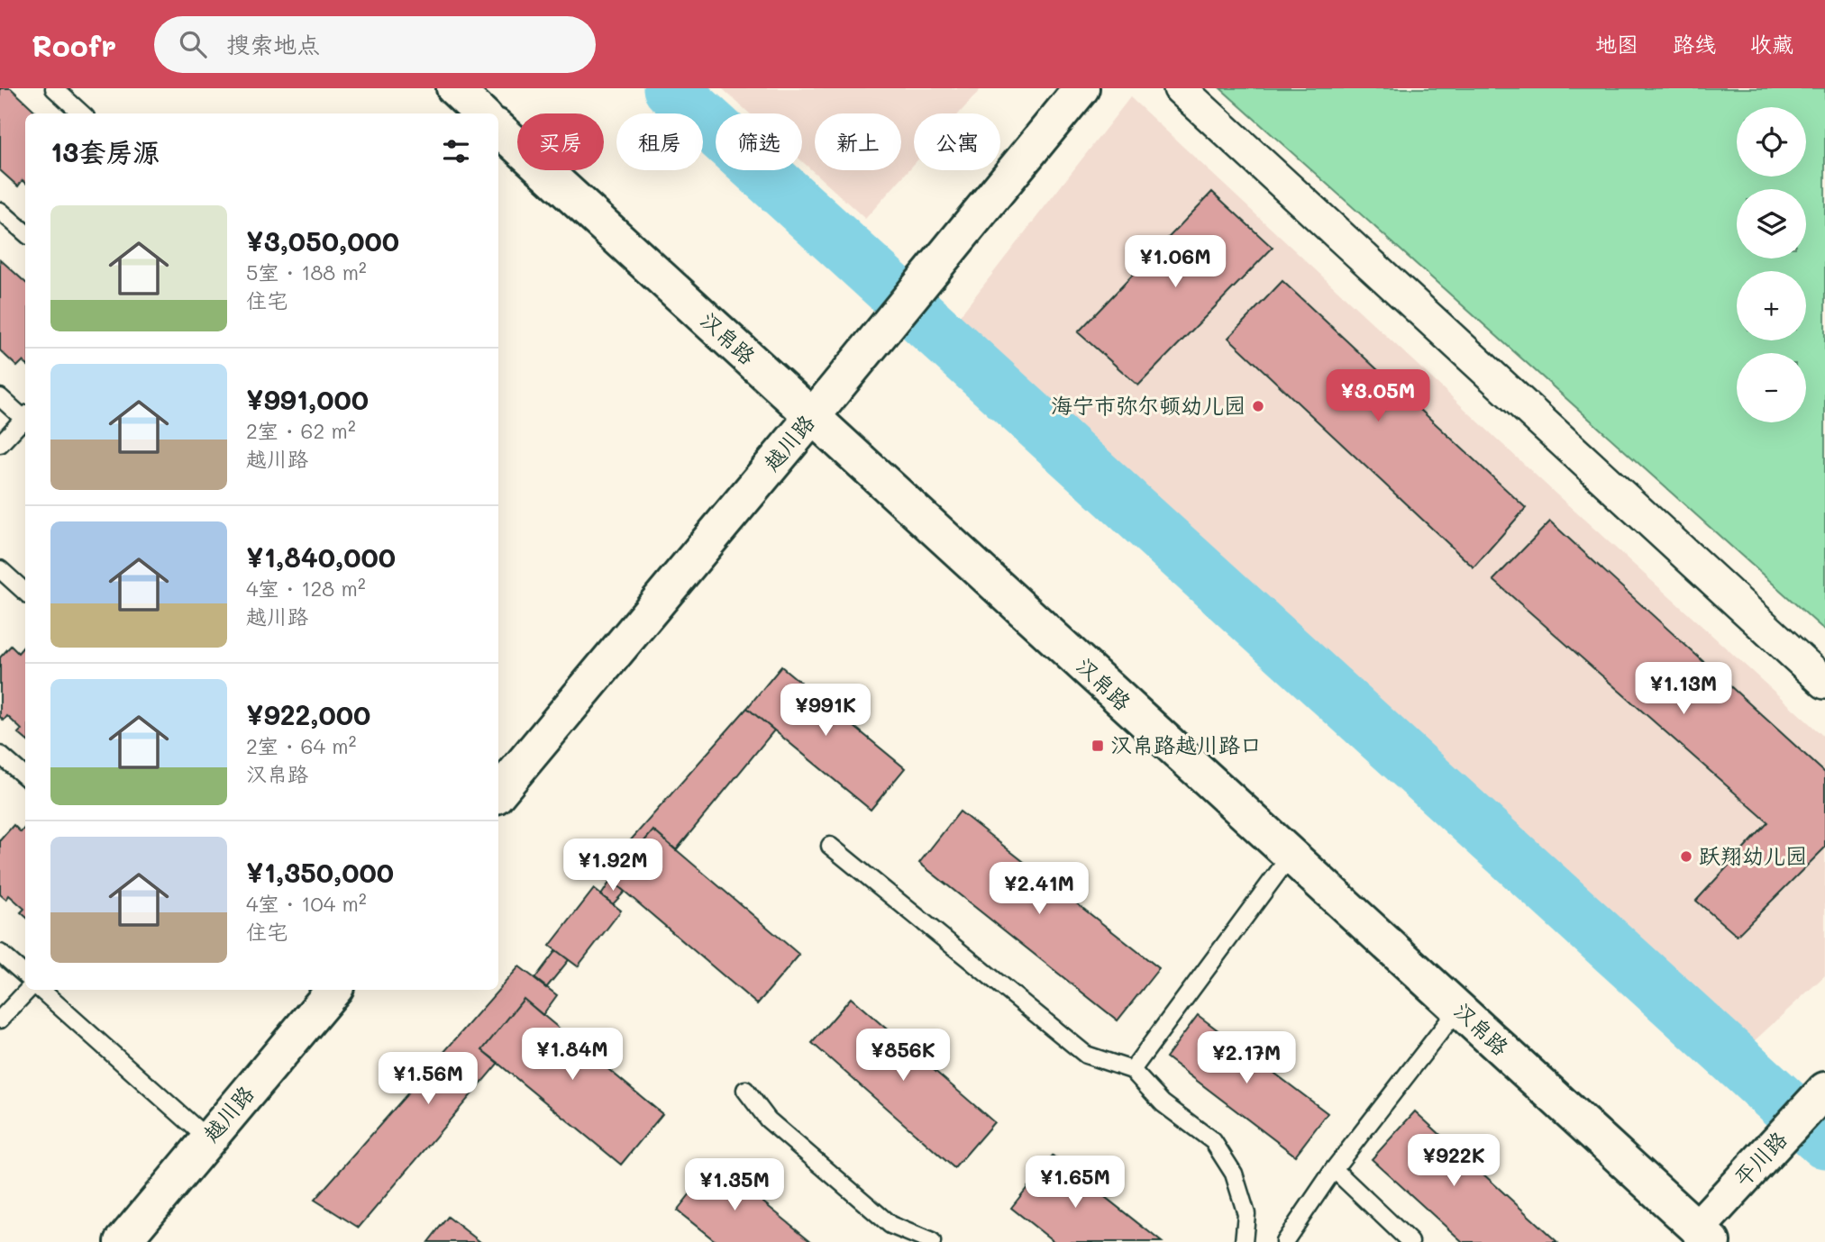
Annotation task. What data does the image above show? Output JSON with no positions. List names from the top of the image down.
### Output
{
  "streets": {
    "street": ["汉帛路", "越川路", "平川路"]
  },
  "crossings": [
    ["汉帛路", "越川路"],
    ["汉帛路", "平川路"]
  ],
  "places": {
    "other": ["海宁市弥尔顿幼儿园", "跃翔幼儿园"],
    "transit": ["汉帛路越川路口"]
  },
  "page": {
    "header": "Roofr",
    "search": "搜索地点",
    "nav": ["地图", "路线", "收藏"],
    "map_buttons": ["+", "−"],
    "chip": [
      "买房",
      "租房",
      "筛选",
      "新上",
      "公寓"
    ],
    "heading": "13套房源",
    "list": [
      {
        "name": "¥3,050,000",
        "note": "5室 · 188 m² · 住宅"
      },
      {
        "name": "¥991,000",
        "note": "2室 · 62 m² · 越川路"
      },
      {
        "name": "¥1,840,000",
        "note": "4室 · 128 m² · 越川路"
      },
      {
        "name": "¥922,000",
        "note": "2室 · 64 m² · 汉帛路"
      },
      {
        "name": "¥1,350,000",
        "note": "4室 · 104 m² · 住宅"
      }
    ],
    "price": [
      "¥1.06M",
      "¥3.05M",
      "¥1.13M",
      "¥991K",
      "¥1.92M",
      "¥2.41M",
      "¥1.84M",
      "¥856K",
      "¥2.17M",
      "¥1.56M",
      "¥922K",
      "¥1.65M",
      "¥1.35M"
    ]
  }
}
